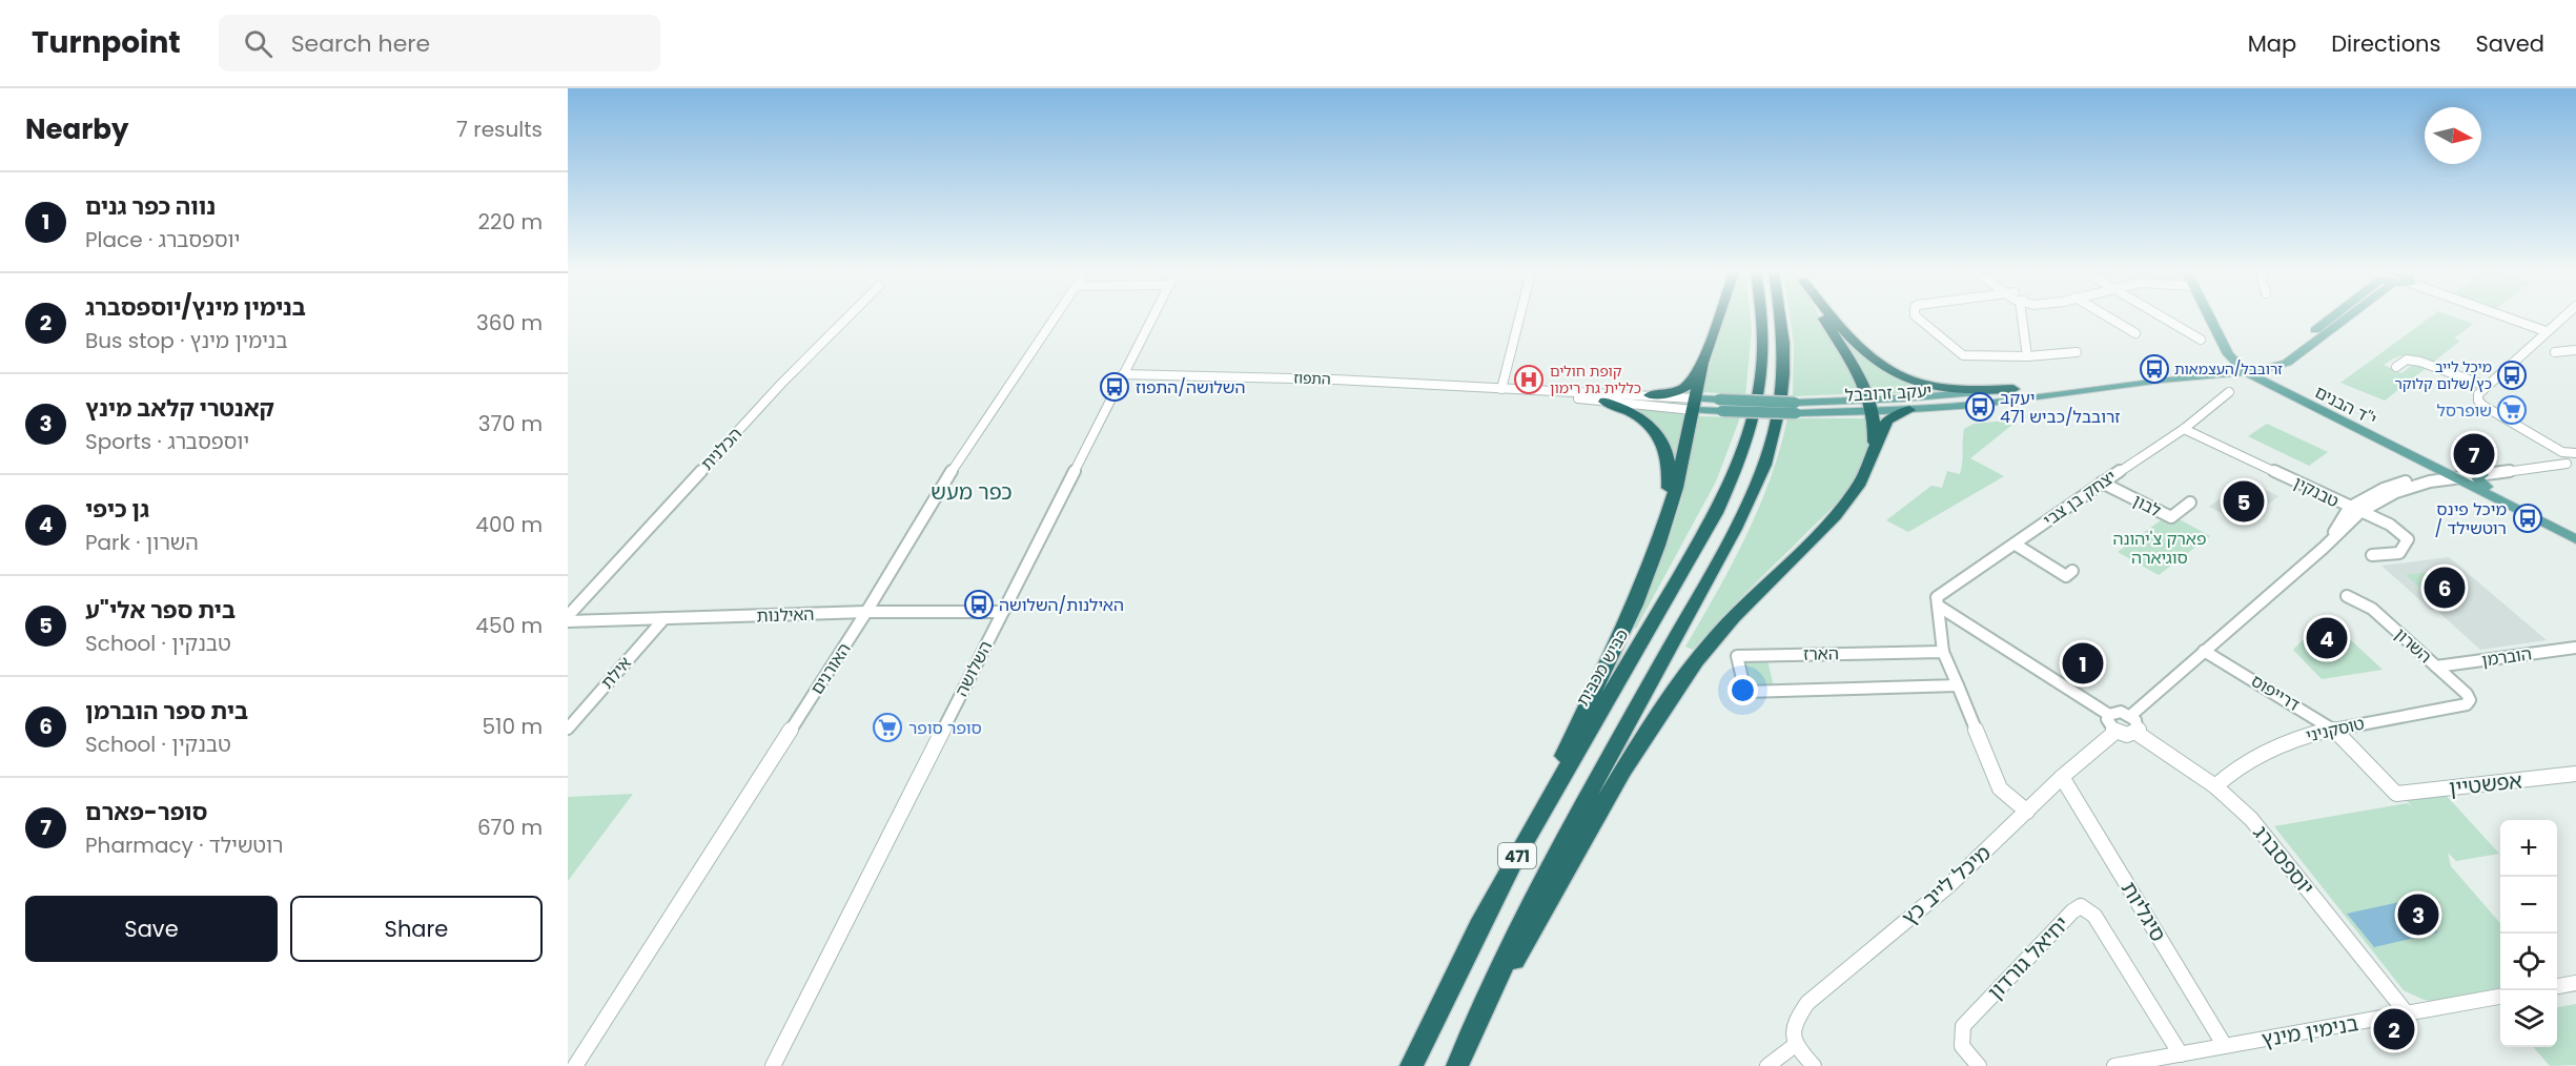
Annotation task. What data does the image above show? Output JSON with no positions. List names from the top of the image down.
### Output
{
  "streets": {
    "highway": ["כביש מכבית", "471"],
    "main road": ["יעקב זרובבל", "י''ד הבנים"],
    "street": [
      "התפוז",
      "הכלנית",
      "טבנקין",
      "יצחק בן צבי",
      "לבון",
      "האילנות",
      "השרון",
      "הארז",
      "הוברמן",
      "האורנים",
      "השלושה",
      "אילת",
      "דרייפוס",
      "טוסקניני",
      "אפשטיין",
      "יוספסברג",
      "מיכל לייב כץ",
      "סיגליות",
      "יחיאל גורדון",
      "בנימין מינץ"
    ]
  },
  "crossings": [
    ["התפוז", "יעקב זרובבל"],
    ["התפוז", "השלושה"],
    ["יעקב זרובבל", "י''ד הבנים"],
    ["טבנקין", "יצחק בן צבי"],
    ["יצחק בן צבי", "לבון"],
    ["האילנות", "האורנים"],
    ["האילנות", "השלושה"],
    ["האילנות", "אילת"],
    ["השרון", "הוברמן"],
    ["השרון", "טוסקניני"],
    ["דרייפוס", "טוסקניני"],
    ["דרייפוס", "אפשטיין"],
    ["טוסקניני", "יוספסברג"],
    ["יוספסברג", "מיכל לייב כץ"],
    ["יוספסברג", "בנימין מינץ"],
    ["מיכל לייב כץ", "סיגליות"],
    ["סיגליות", "בנימין מינץ"],
    ["יחיאל גורדון", "בנימין מינץ"]
  ],
  "districts": ["כפר מעש"],
  "parks": ["פארק צ'יהונה סוגיארה"],
  "places": {
    "bus stop": [
      "זרובבל/העצמאות",
      "מיכל לייב כץ/שלום קלוקר",
      "השלושה/התפוז",
      "יעקב זרובבל/כביש 471",
      "מיכל פינס / רוטשילד",
      "האילנות/השלושה"
    ],
    "hospital": ["קופת חולים כללית גת רימון"],
    "supermarket": ["שופרסל", "סופר סופר"]
  },
  "north": "right",
  "page": {
    "header": "Turnpoint",
    "search": "Search here",
    "nav": ["Map", "Directions", "Saved"],
    "heading": ["Nearby", "7 results"],
    "list": [
      {
        "mark": "1",
        "name": "נווה כפר גנים",
        "note": "Place · יוספסברג",
        "value": "220 m"
      },
      {
        "mark": "2",
        "name": "בנימין מינץ/יוספסברג",
        "note": "Bus stop · בנימין מינץ",
        "value": "360 m"
      },
      {
        "mark": "3",
        "name": "קאנטרי קלאב מינץ",
        "note": "Sports · יוספסברג",
        "value": "370 m"
      },
      {
        "mark": "4",
        "name": "גן כיפי",
        "note": "Park · השרון",
        "value": "400 m"
      },
      {
        "mark": "5",
        "name": "בית ספר אלי\"ע",
        "note": "School · טבנקין",
        "value": "450 m"
      },
      {
        "mark": "6",
        "name": "בית ספר הוברמן",
        "note": "School · טבנקין",
        "value": "510 m"
      },
      {
        "mark": "7",
        "name": "סופר-פארם",
        "note": "Pharmacy · רוטשילד",
        "value": "670 m"
      }
    ],
    "pins": [
      "7",
      "5",
      "6",
      "4",
      "1",
      "3",
      "2"
    ],
    "map_buttons": ["+", "−"],
    "buttons": ["Save", "Share"]
  }
}
